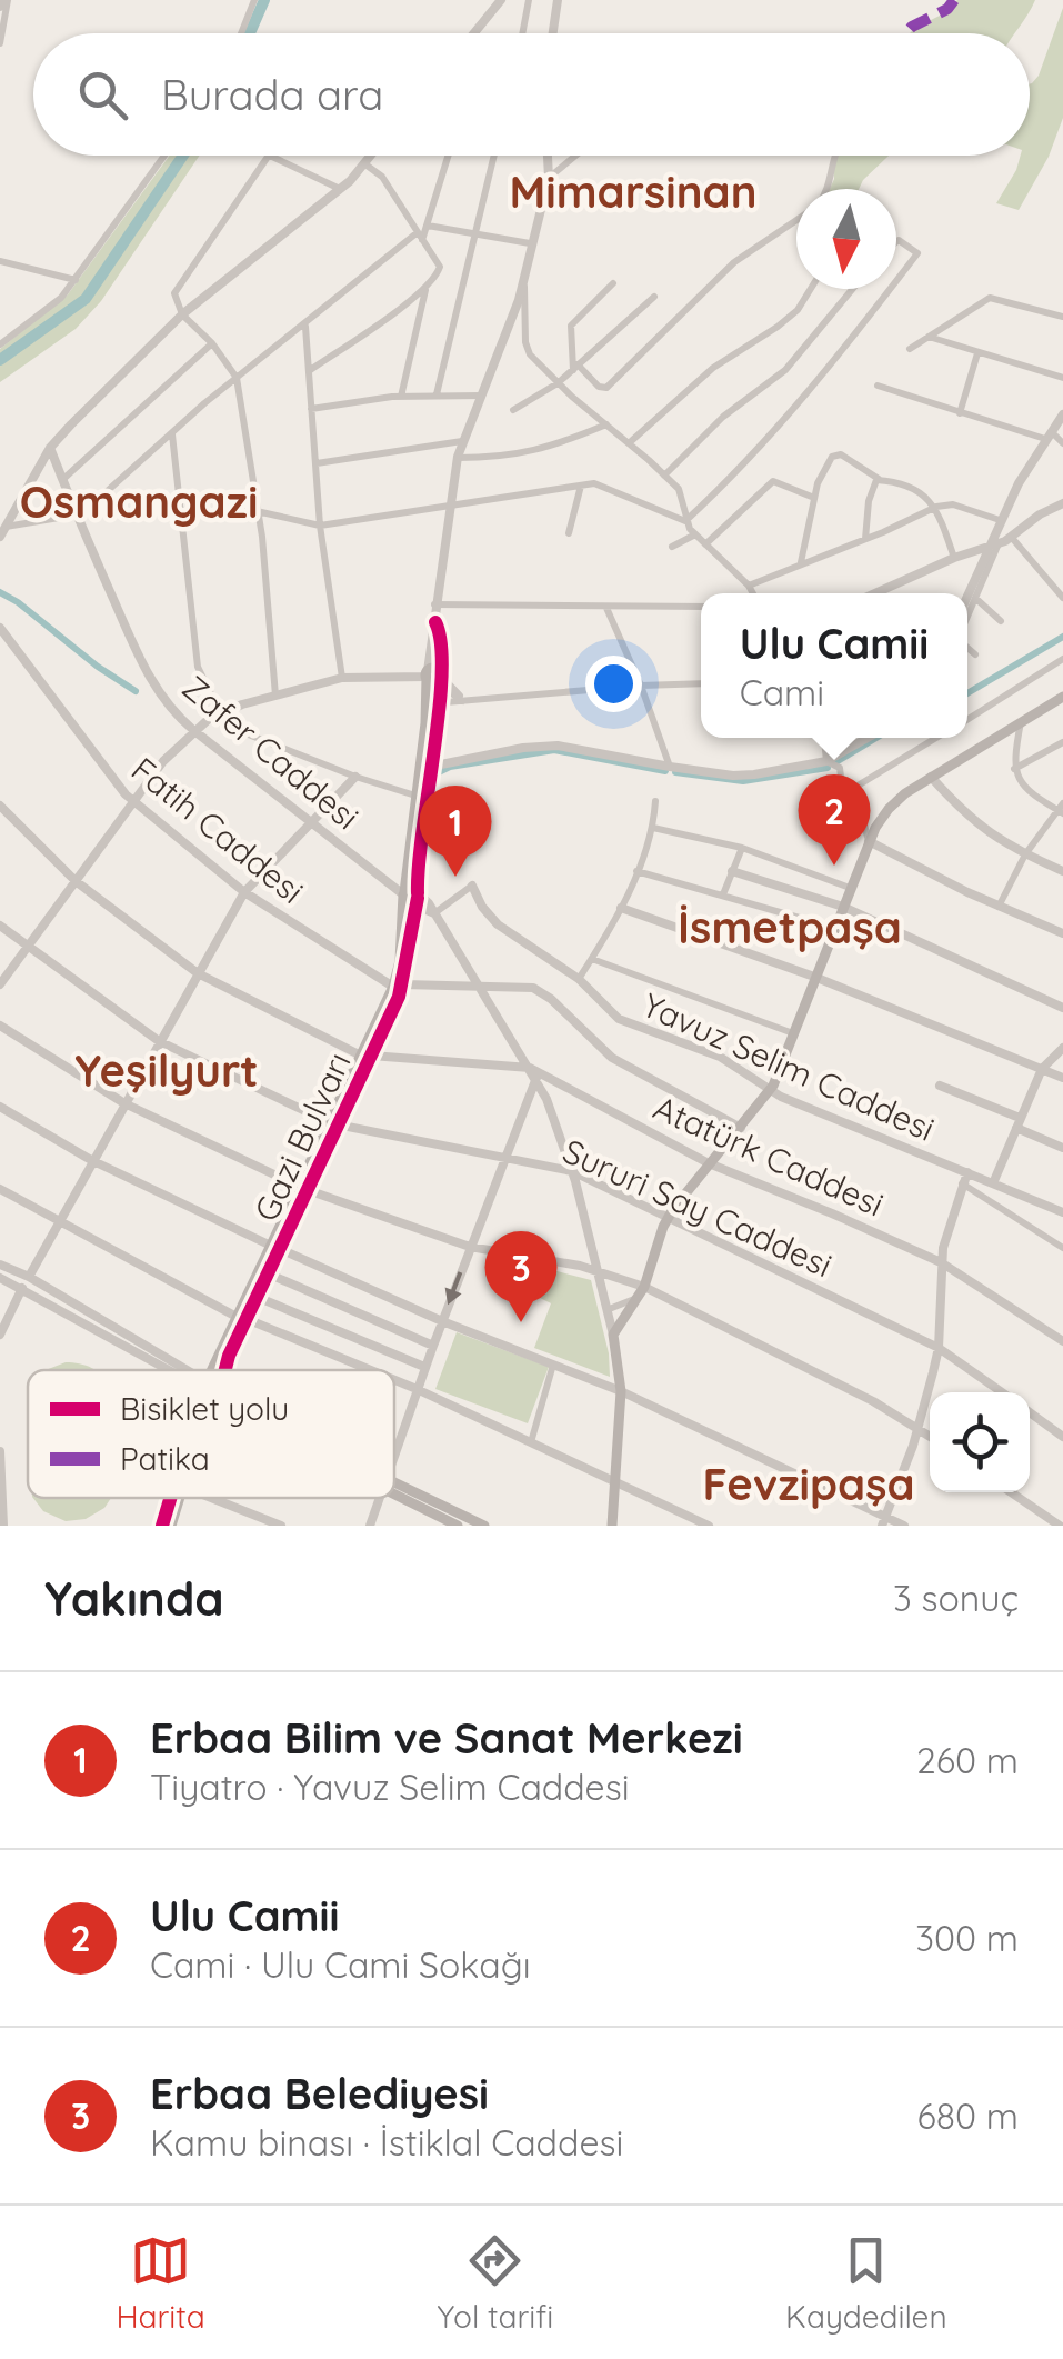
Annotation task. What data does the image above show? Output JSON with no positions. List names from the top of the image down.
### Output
{
  "streets": {
    "main road": ["Gazi Bulvarı"],
    "street": [
      "Zafer Caddesi",
      "Fatih Caddesi",
      "Yavuz Selim Caddesi",
      "Atatürk Caddesi",
      "Sururi Say Caddesi"
    ]
  },
  "crossings": [
    ["Zafer Caddesi", "Fatih Caddesi"],
    ["Zafer Caddesi", "Gazi Bulvarı"],
    ["Zafer Caddesi", "Atatürk Caddesi"],
    ["Zafer Caddesi", "Sururi Say Caddesi"],
    ["Fatih Caddesi", "Gazi Bulvarı"],
    ["Gazi Bulvarı", "Atatürk Caddesi"],
    ["Gazi Bulvarı", "Sururi Say Caddesi"]
  ],
  "districts": [
    "Mimarsinan",
    "Osmangazi",
    "İsmetpaşa",
    "Yeşilyurt",
    "Fevzipaşa"
  ],
  "legend": ["Bisiklet yolu", "Patika"],
  "north": "bottom",
  "page": {
    "search": "Burada ara",
    "popup": ["Ulu Camii", "Cami"],
    "pins": ["2", "1", "3"],
    "heading": ["Yakında", "3 sonuç"],
    "list": [
      {
        "mark": "1",
        "name": "Erbaa Bilim ve Sanat Merkezi",
        "note": "Tiyatro · Yavuz Selim Caddesi",
        "value": "260 m"
      },
      {
        "mark": "2",
        "name": "Ulu Camii",
        "note": "Cami · Ulu Cami Sokağı",
        "value": "300 m"
      },
      {
        "mark": "3",
        "name": "Erbaa Belediyesi",
        "note": "Kamu binası · İstiklal Caddesi",
        "value": "680 m"
      }
    ],
    "nav": ["Harita", "Yol tarifi", "Kaydedilen"]
  }
}
